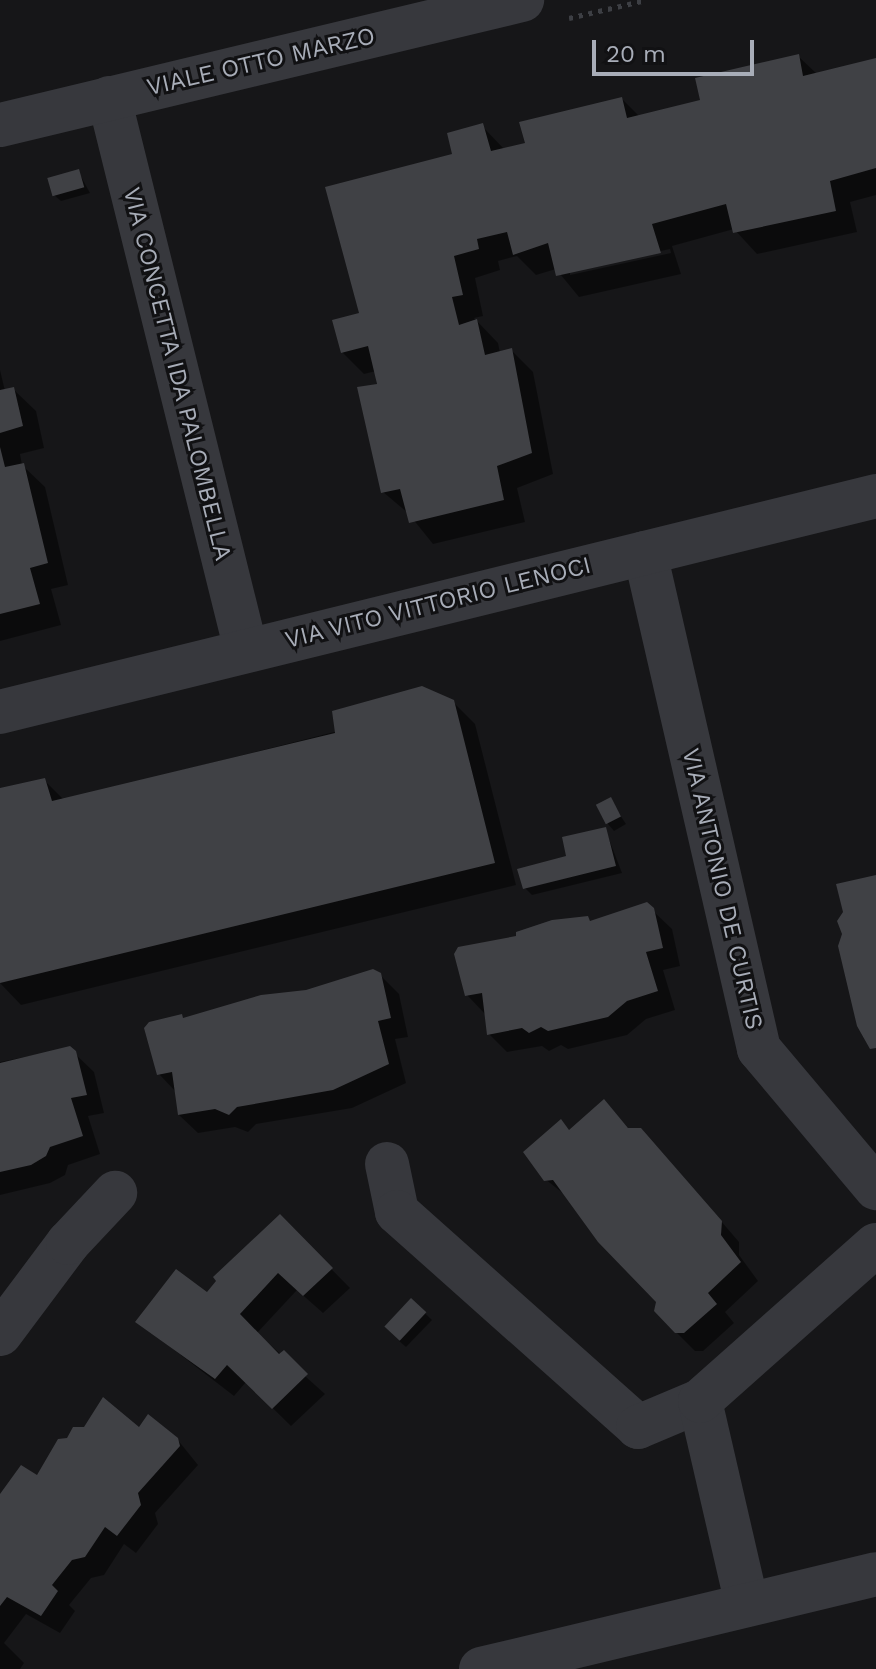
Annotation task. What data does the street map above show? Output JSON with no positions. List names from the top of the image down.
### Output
{
  "streets": {
    "street": [
      "VIALE OTTO MARZO",
      "VIA CONCETTA IDA PALOMBELLA",
      "VIA VITO VITTORIO LENOCI",
      "VIA ANTONIO DE CURTIS"
    ]
  },
  "crossings": [
    ["VIALE OTTO MARZO", "VIA CONCETTA IDA PALOMBELLA"],
    ["VIA CONCETTA IDA PALOMBELLA", "VIA VITO VITTORIO LENOCI"],
    ["VIA VITO VITTORIO LENOCI", "VIA ANTONIO DE CURTIS"]
  ],
  "scale_bar": "20 m"
}
